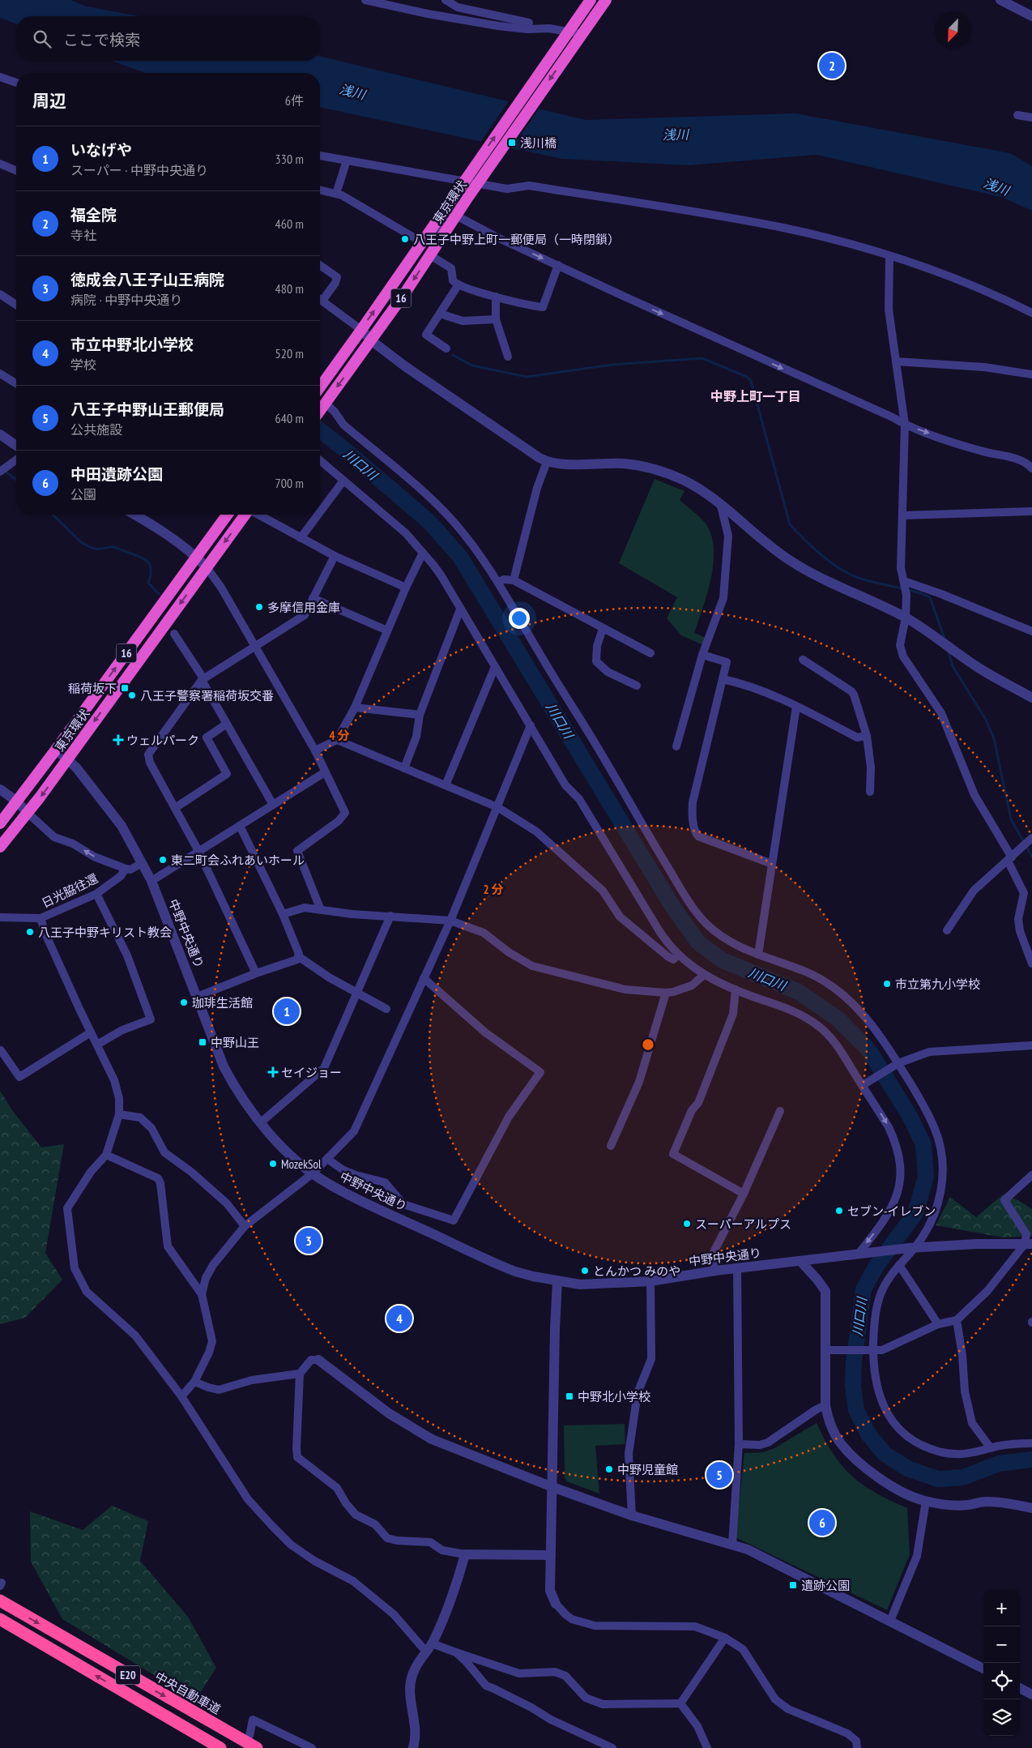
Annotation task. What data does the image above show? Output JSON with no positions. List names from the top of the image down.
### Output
{
  "streets": {
    "highway": [
      "東京環状",
      "16",
      "E20",
      "中央自動車道"
    ],
    "street": ["日光脇往還", "中野中央通り"]
  },
  "crossings": [
    ["東京環状", "中野中央通り"],
    ["日光脇往還", "中野中央通り"]
  ],
  "districts": ["中野上町一丁目"],
  "water": ["浅川", "川口川"],
  "places": {
    "transit": [
      "浅川橋",
      "稲荷坂下",
      "中野山王",
      "中野北小学校",
      "遺跡公園"
    ],
    "other": [
      "八王子中野上町一郵便局（一時閉鎖）",
      "多摩信用金庫",
      "八王子警察署稲荷坂交番",
      "東二町会ふれあいホール",
      "八王子中野キリスト教会",
      "市立第九小学校",
      "珈琲生活館",
      "MozekSol",
      "セブン-イレブン",
      "スーパーアルプス",
      "とんかつ みのや",
      "中野児童館"
    ],
    "health": ["ウェルパーク", "セイジョー"]
  },
  "north": "bottom left",
  "page": {
    "search": "ここで検索",
    "pins": [
      "2",
      "1",
      "3",
      "4",
      "5",
      "6"
    ],
    "heading": ["周辺", "6件"],
    "list": [
      {
        "mark": "1",
        "name": "いなげや",
        "note": "スーパー · 中野中央通り",
        "value": "330 m"
      },
      {
        "mark": "2",
        "name": "福全院",
        "note": "寺社",
        "value": "460 m"
      },
      {
        "mark": "3",
        "name": "徳成会八王子山王病院",
        "note": "病院 · 中野中央通り",
        "value": "480 m"
      },
      {
        "mark": "4",
        "name": "市立中野北小学校",
        "note": "学校",
        "value": "520 m"
      },
      {
        "mark": "5",
        "name": "八王子中野山王郵便局",
        "note": "公共施設",
        "value": "640 m"
      },
      {
        "mark": "6",
        "name": "中田遺跡公園",
        "note": "公園",
        "value": "700 m"
      }
    ],
    "map_buttons": ["+", "−"]
  },
  "rings": ["4 分", "2 分"]
}
